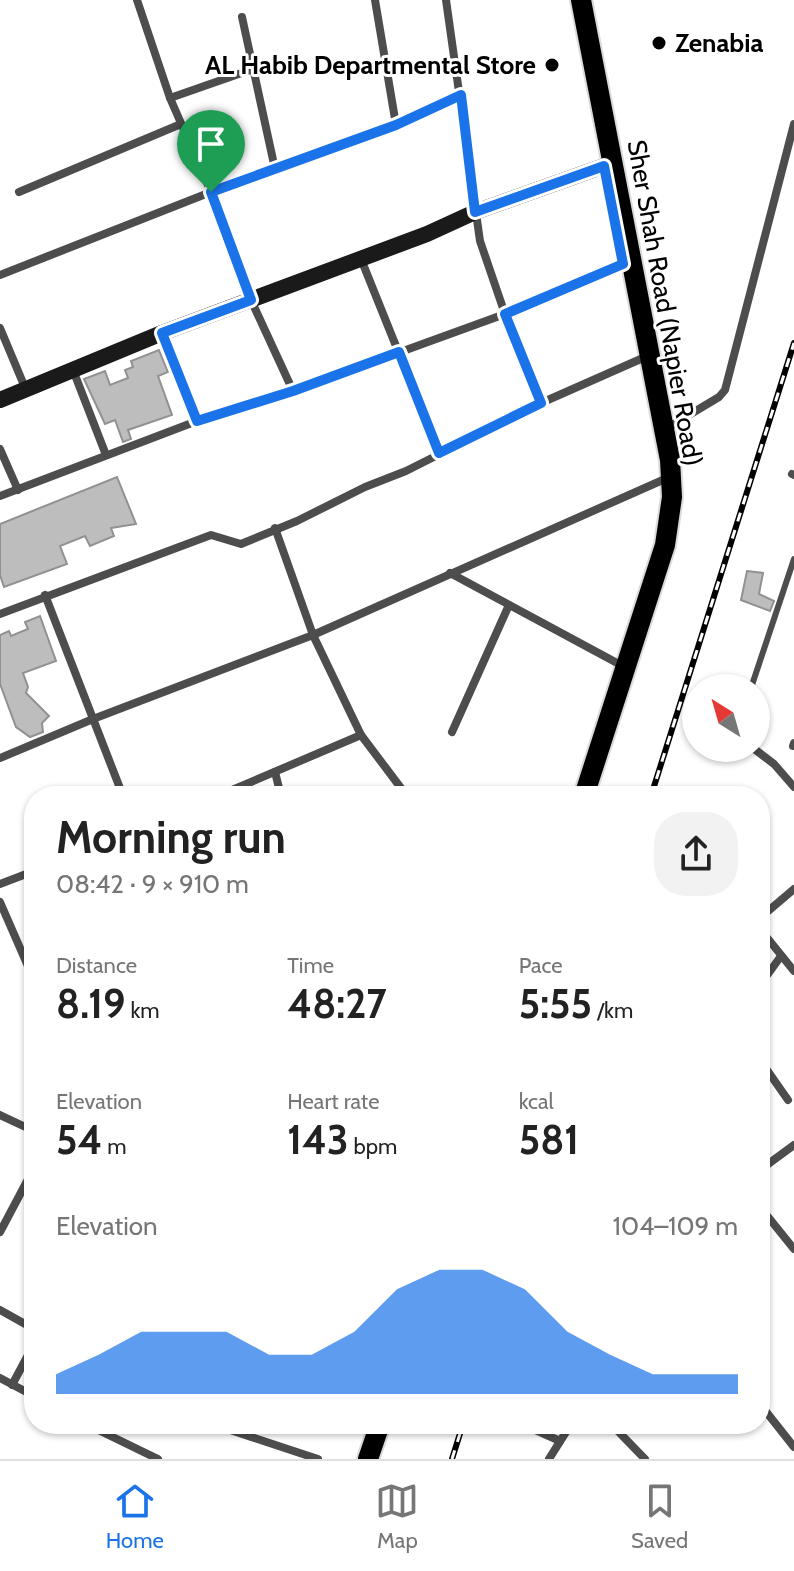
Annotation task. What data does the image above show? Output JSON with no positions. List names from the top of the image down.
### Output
{
  "streets": {
    "main road": ["Sher Shah Road (Napier Road)"]
  },
  "places": ["Zenabia", "AL Habib Departmental Store"],
  "north": "top left",
  "page": {
    "heading": ["Morning run", "08:42 · 9 × 910 m"],
    "stats": [
      ["Distance", "8.19 km"],
      ["Time", "48:27"],
      ["Pace", "5:55 /km"],
      ["Elevation", "54 m"],
      ["Heart rate", "143 bpm"],
      ["kcal", "581"]
    ],
    "chart": ["Elevation", "104–109 m"],
    "tabs": ["Home", "Map", "Saved"]
  }
}
